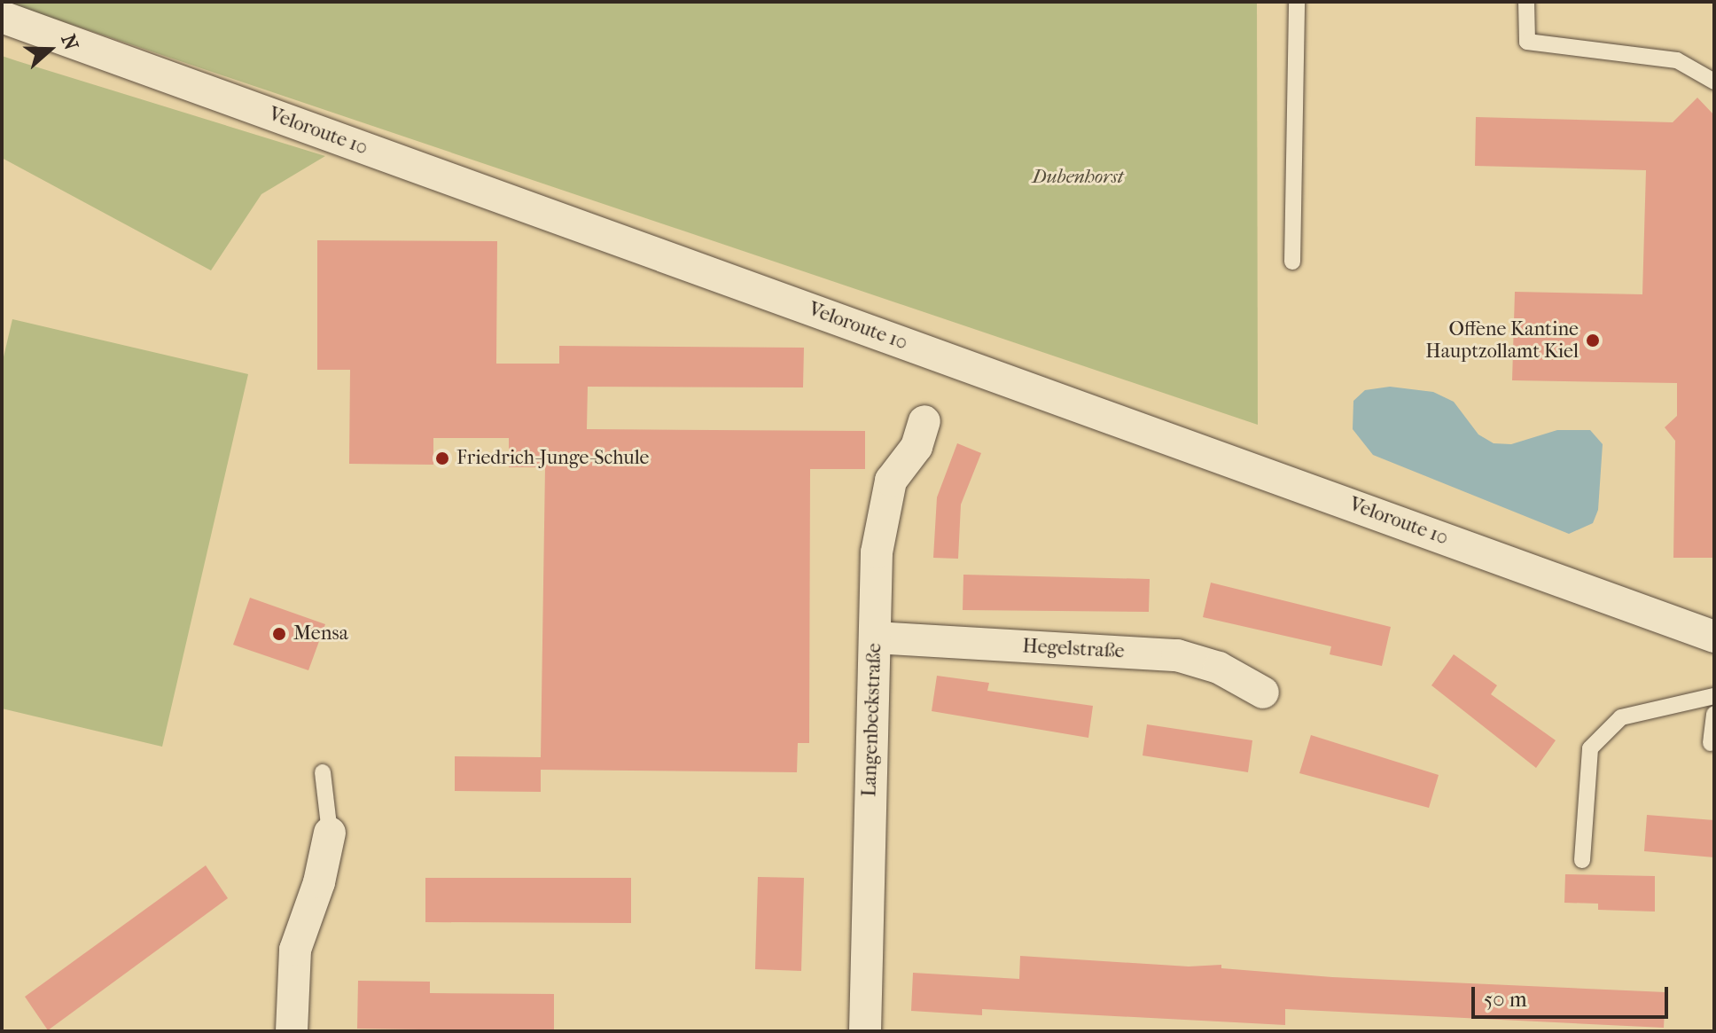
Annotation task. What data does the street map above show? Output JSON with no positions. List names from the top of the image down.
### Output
{
  "streets": {
    "street": ["Veloroute 10", "Hegelstraße", "Langenbeckstraße"]
  },
  "crossings": [
    ["Hegelstraße", "Langenbeckstraße"]
  ],
  "parks": ["Dubenhorst"],
  "places": ["Offene Kantine Hauptzollamt Kiel", "Friedrich-Junge-Schule", "Mensa"],
  "scale_bar": "50 m",
  "north": "right"
}
